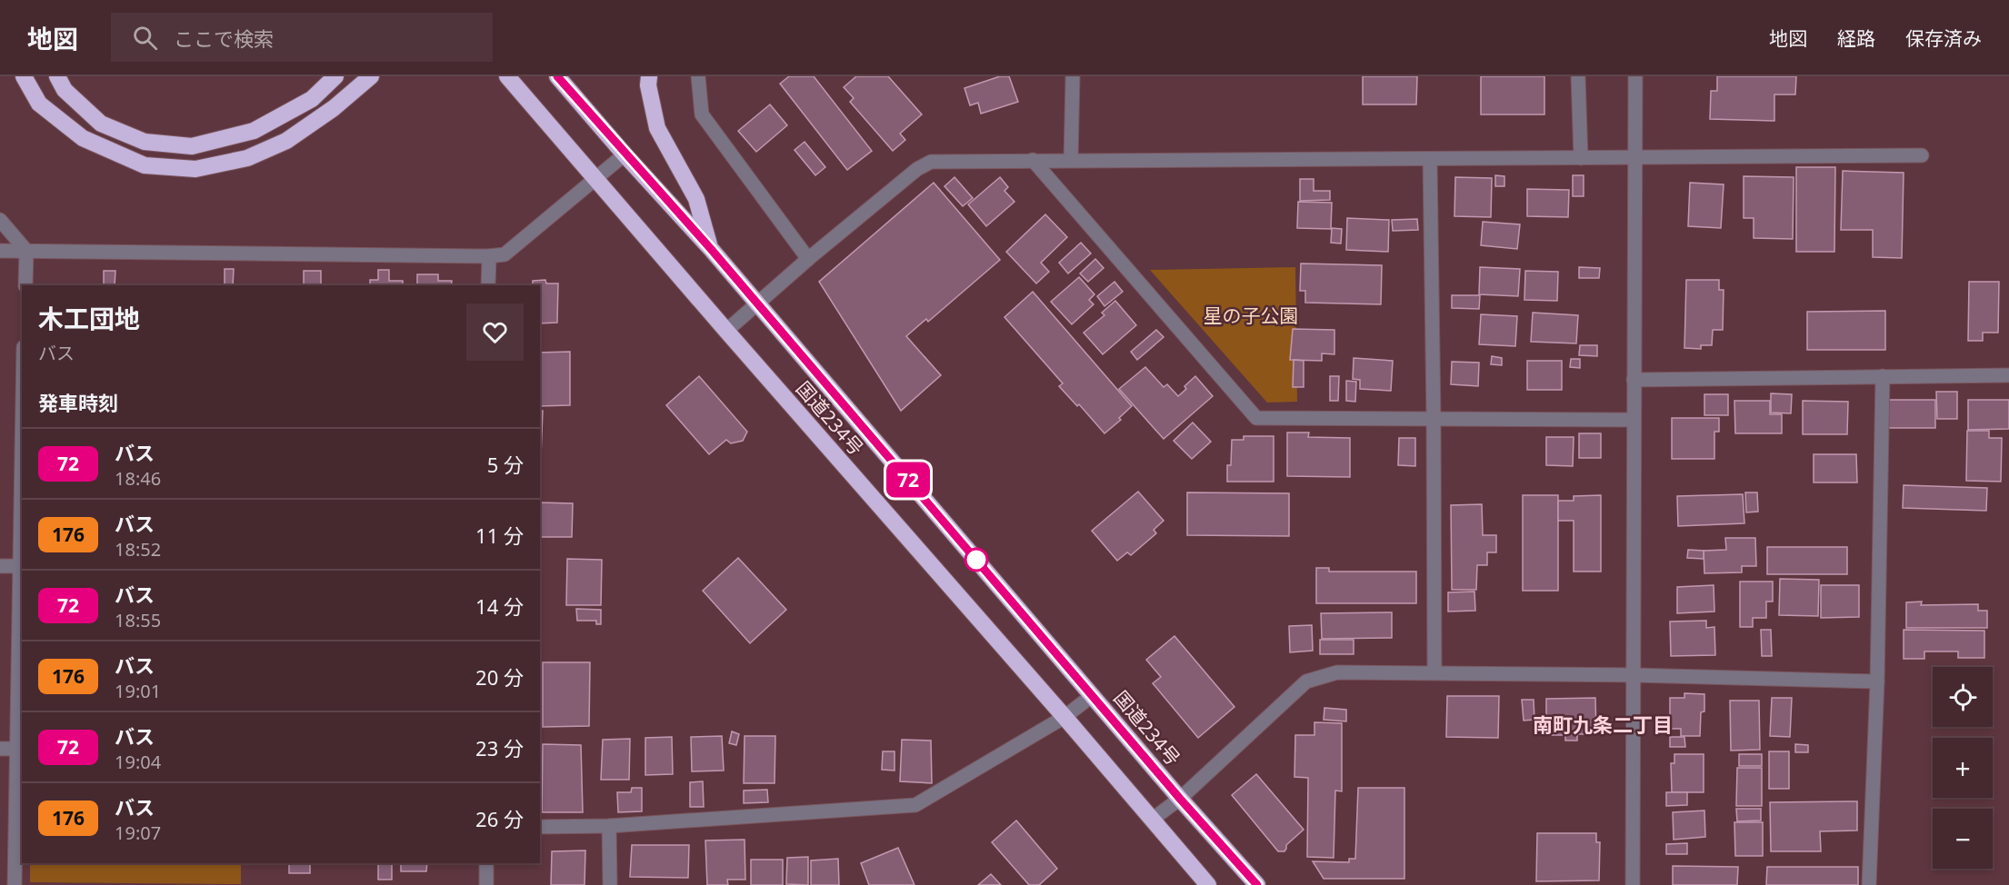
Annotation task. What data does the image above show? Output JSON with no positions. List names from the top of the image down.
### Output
{
  "streets": {
    "highway": ["国道234号"]
  },
  "districts": ["南町九条二丁目"],
  "parks": ["星の子公園"],
  "lines": ["bus line 72"],
  "page": {
    "header": "地図",
    "search": "ここで検索",
    "nav": ["地図", "経路", "保存済み"],
    "on_map": "72",
    "heading": [
      ["木工団地", "バス"],
      "発車時刻"
    ],
    "list": [
      {
        "mark": "72",
        "name": "バス",
        "note": "18:46",
        "value": "5 分"
      },
      {
        "mark": "176",
        "name": "バス",
        "note": "18:52",
        "value": "11 分"
      },
      {
        "mark": "72",
        "name": "バス",
        "note": "18:55",
        "value": "14 分"
      },
      {
        "mark": "176",
        "name": "バス",
        "note": "19:01",
        "value": "20 分"
      },
      {
        "mark": "72",
        "name": "バス",
        "note": "19:04",
        "value": "23 分"
      },
      {
        "mark": "176",
        "name": "バス",
        "note": "19:07",
        "value": "26 分"
      }
    ],
    "map_buttons": ["+", "−"]
  }
}
